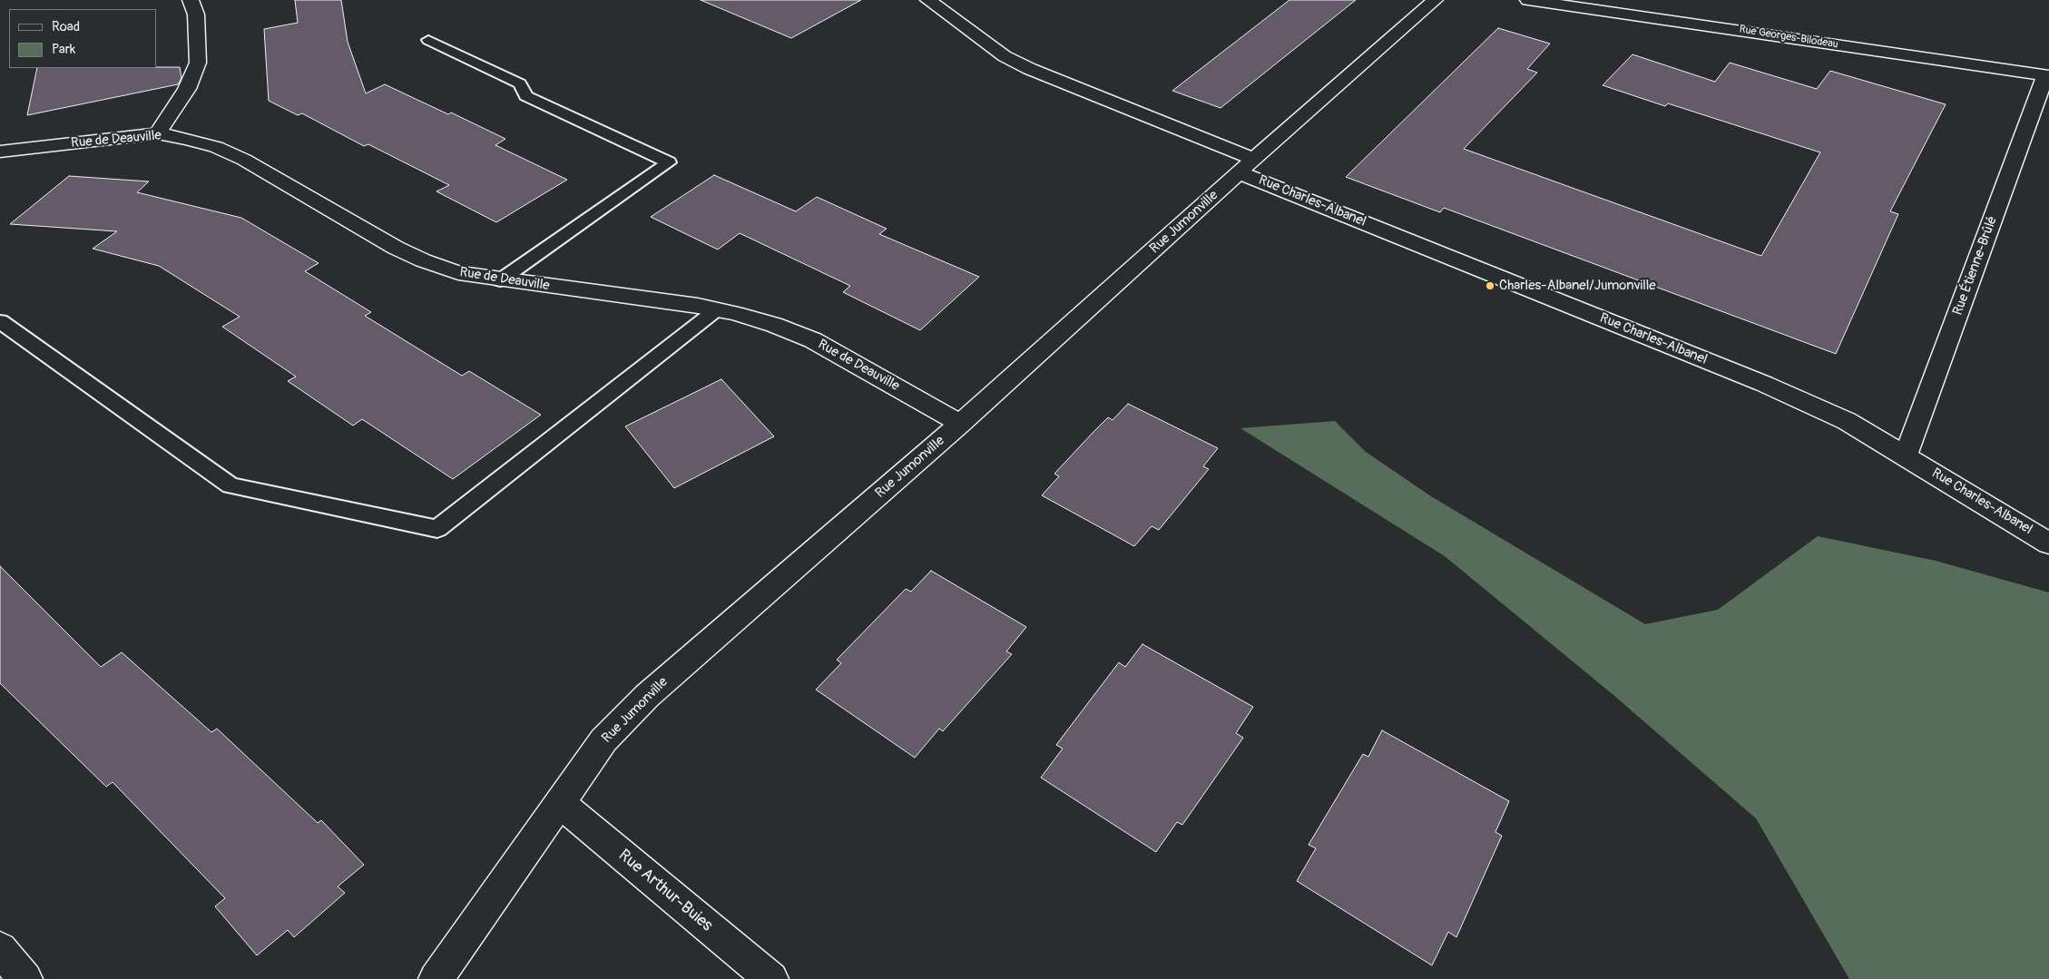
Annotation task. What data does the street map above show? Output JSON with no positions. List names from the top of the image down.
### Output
{
  "streets": {
    "street": [
      "Rue Georges-Bilodeau",
      "Rue de Deauville",
      "Rue Charles-Albanel",
      "Rue Jumonville",
      "Rue Étienne-Brûlé",
      "Rue Arthur-Buies"
    ]
  },
  "crossings": [
    ["Rue Georges-Bilodeau", "Rue Étienne-Brûlé"],
    ["Rue de Deauville", "Rue Jumonville"],
    ["Rue Charles-Albanel", "Rue Jumonville"],
    ["Rue Charles-Albanel", "Rue Étienne-Brûlé"],
    ["Rue Jumonville", "Rue Arthur-Buies"]
  ],
  "places": ["Charles-Albanel/Jumonville"],
  "legend": ["Road", "Park"]
}
